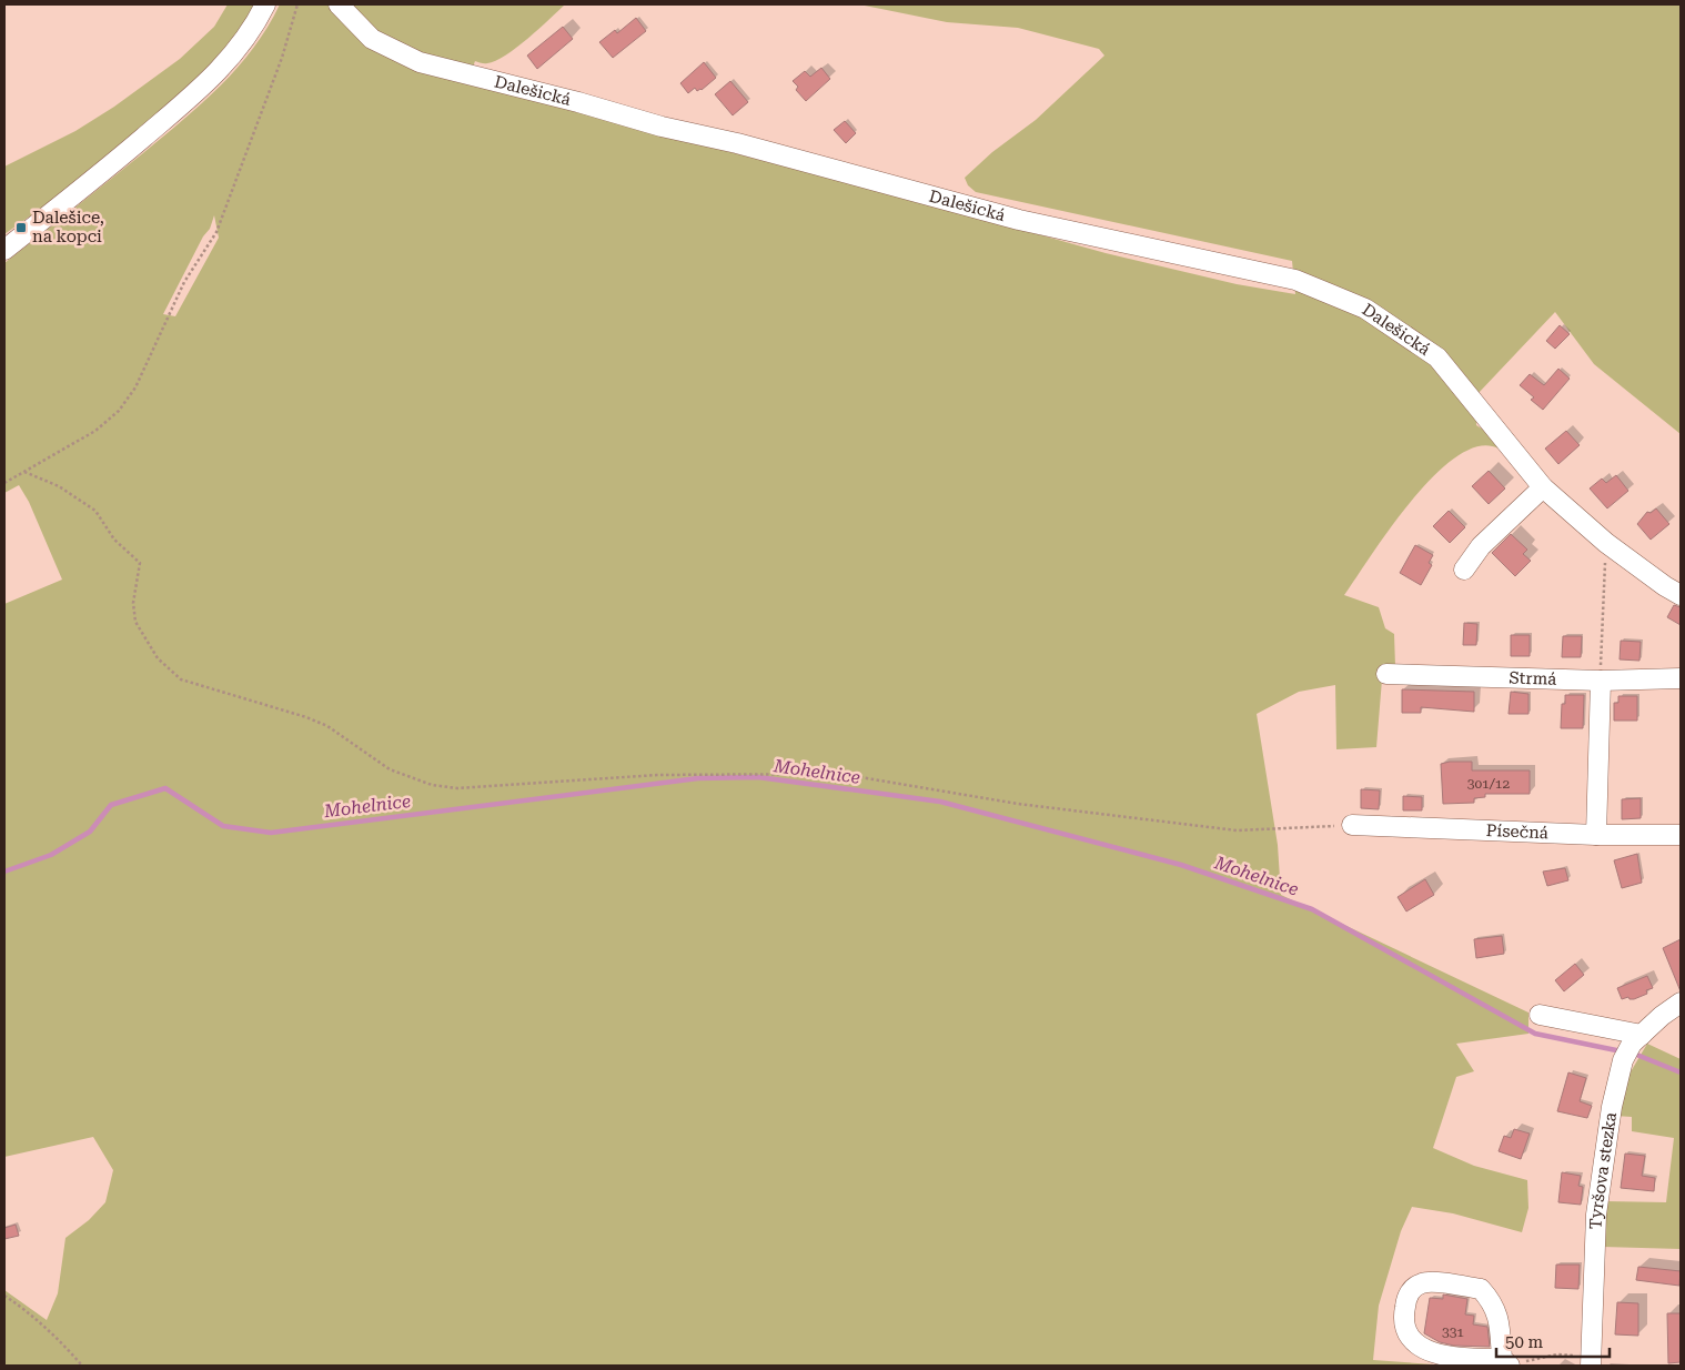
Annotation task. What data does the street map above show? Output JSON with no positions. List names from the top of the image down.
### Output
{
  "streets": {
    "street": [
      "Dalešická",
      "Strmá",
      "Písečná",
      "Tyršova stezka"
    ]
  },
  "water": ["Mohelnice"],
  "places": {
    "transit": ["Dalešice, na kopci"]
  },
  "house_numbers": ["301/12", "331"],
  "scale_bar": "50 m"
}
